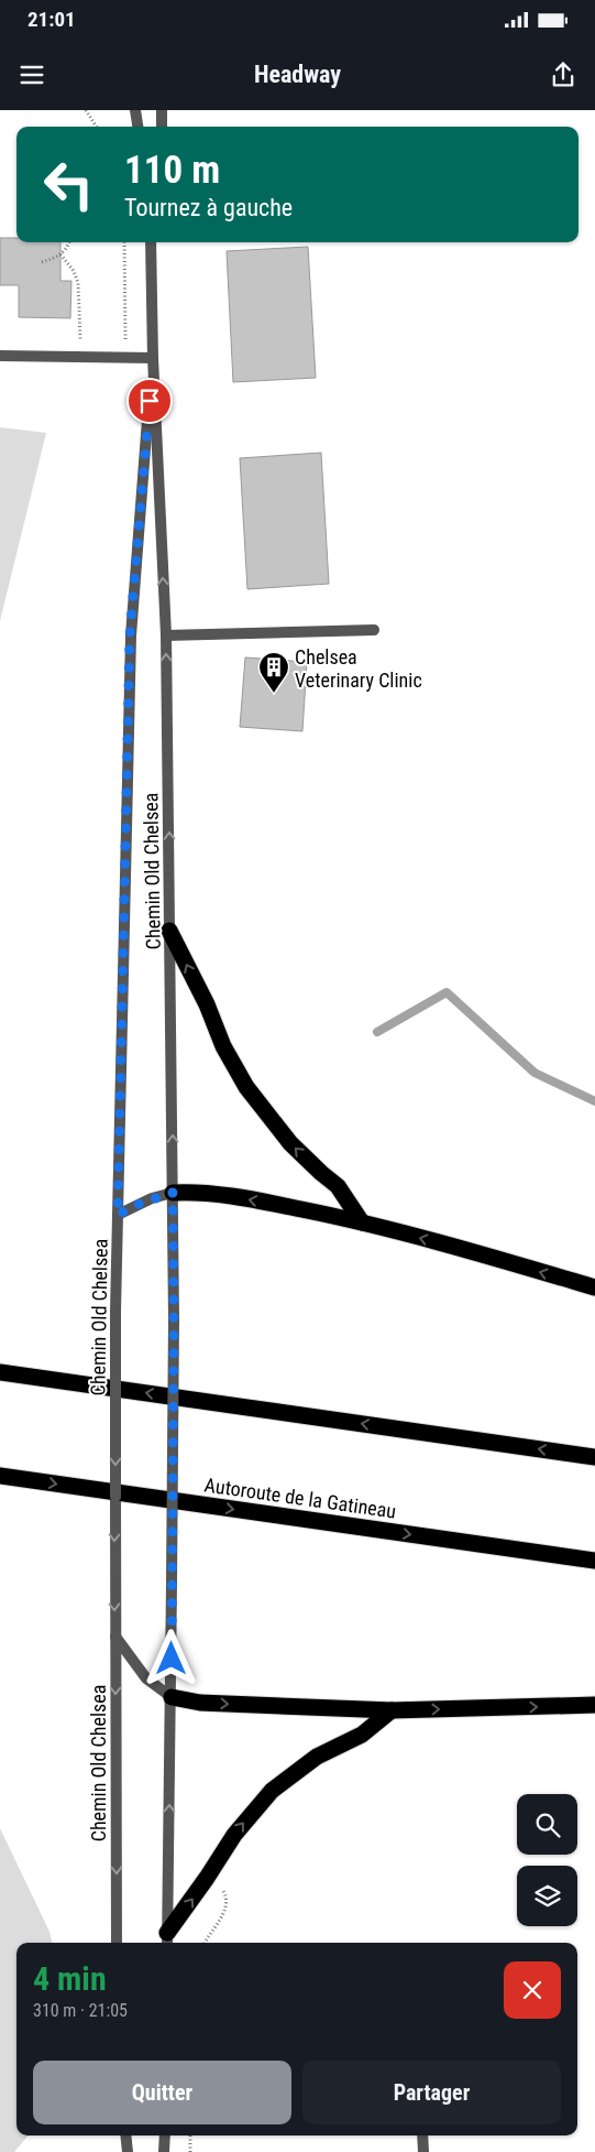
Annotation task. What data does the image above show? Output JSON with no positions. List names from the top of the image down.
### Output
{
  "streets": {
    "highway": ["Autoroute de la Gatineau"],
    "street": ["Chemin Old Chelsea"]
  },
  "places": {
    "building": ["Chelsea Veterinary Clinic"]
  },
  "page": {
    "status": "21:01",
    "header": "Headway",
    "turn": ["110 m", "Tournez à gauche"],
    "heading": ["4 min", "310 m · 21:05"],
    "buttons": ["Quitter", "Partager"]
  }
}
